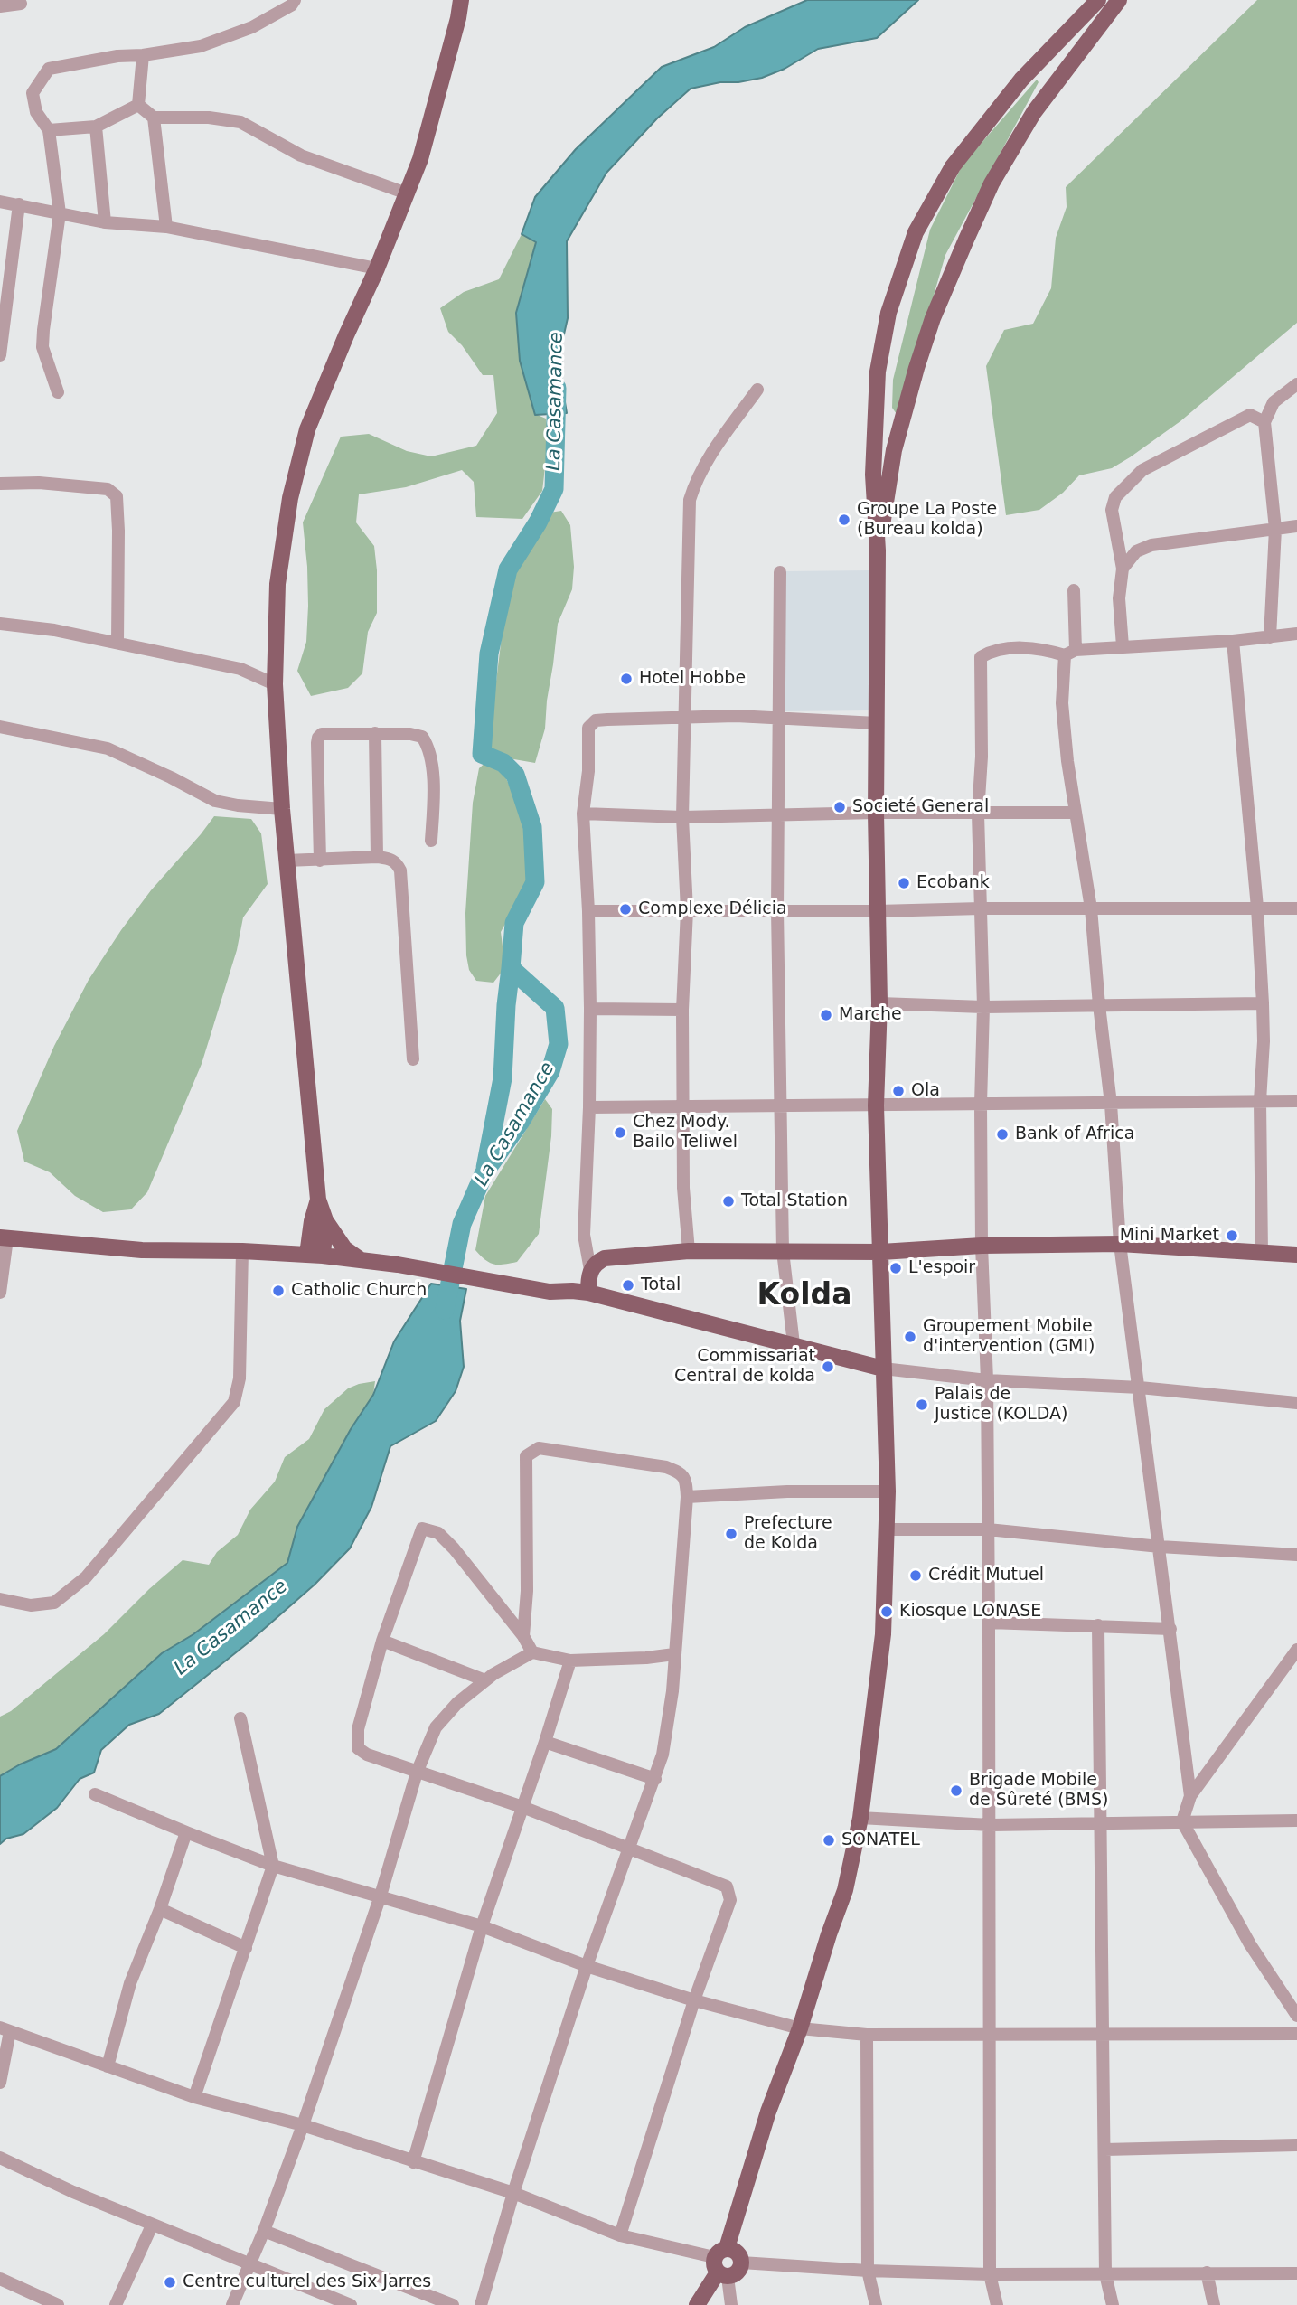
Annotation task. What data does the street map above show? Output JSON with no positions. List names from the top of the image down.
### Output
{
  "districts": ["Kolda"],
  "water": ["La Casamance"],
  "places": [
    "Groupe La Poste (Bureau kolda)",
    "Hotel Hobbe",
    "Societé General",
    "Ecobank",
    "Complexe Délicia",
    "Marche",
    "Ola",
    "Chez Mody. Bailo Teliwel",
    "Bank of Africa",
    "Total Station",
    "Mini Market",
    "L'espoir",
    "Total",
    "Catholic Church",
    "Groupement Mobile d'intervention (GMI)",
    "Commissariat Central de kolda",
    "Palais de Justice (KOLDA)",
    "Prefecture de Kolda",
    "Crédit Mutuel",
    "Kiosque LONASE",
    "Brigade Mobile de Sûreté (BMS)",
    "SONATEL",
    "Centre culturel des Six Jarres"
  ]
}
